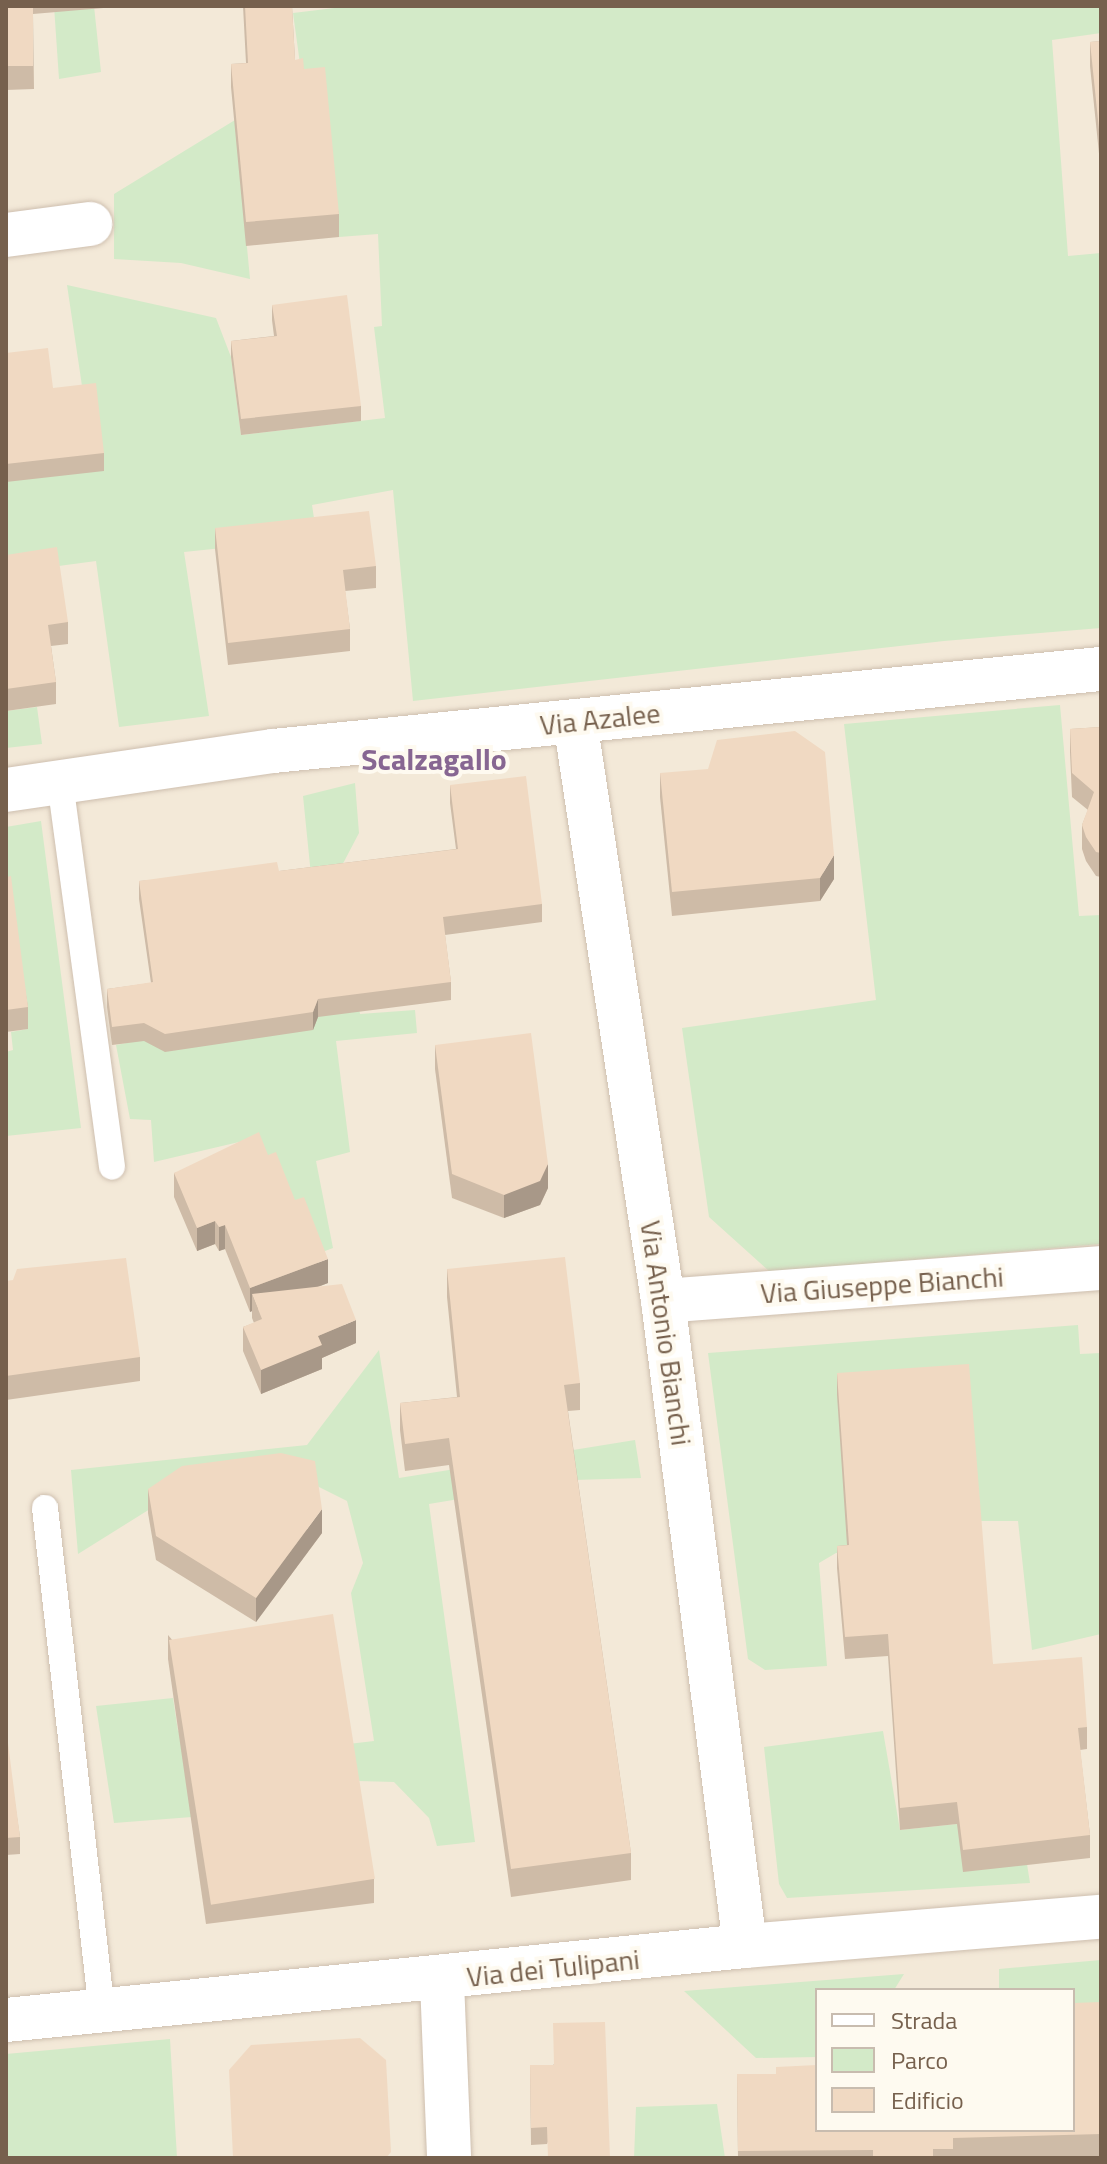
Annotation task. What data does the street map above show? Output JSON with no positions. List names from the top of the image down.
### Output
{
  "streets": {
    "street": [
      "Via Azalee",
      "Via Giuseppe Bianchi",
      "Via Antonio Bianchi",
      "Via dei Tulipani"
    ]
  },
  "crossings": [
    ["Via Azalee", "Via Antonio Bianchi"],
    ["Via Giuseppe Bianchi", "Via Antonio Bianchi"],
    ["Via Antonio Bianchi", "Via dei Tulipani"]
  ],
  "districts": ["Scalzagallo"],
  "legend": ["Strada", "Parco", "Edificio"]
}
